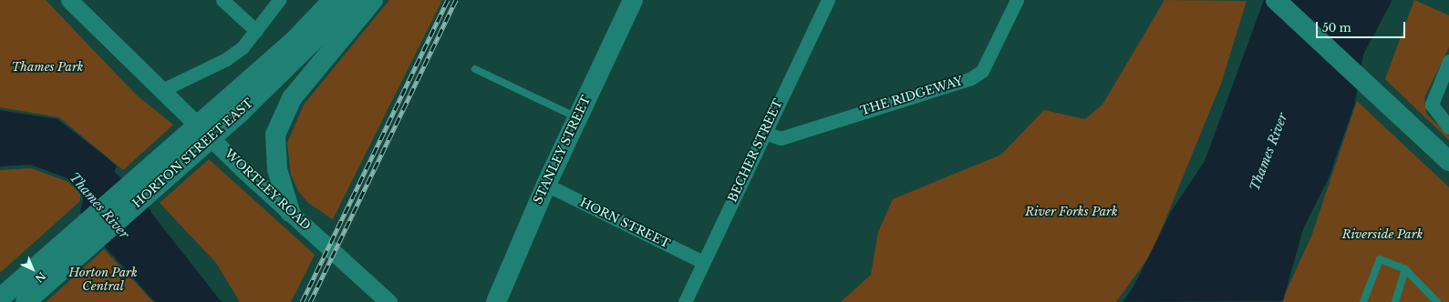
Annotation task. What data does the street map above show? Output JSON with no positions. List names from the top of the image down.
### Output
{
  "streets": {
    "main road": ["STANLEY STREET", "HORTON STREET EAST"],
    "street": [
      "THE RIDGEWAY",
      "BECHER STREET",
      "WORTLEY ROAD",
      "HORN STREET"
    ]
  },
  "crossings": [
    ["THE RIDGEWAY", "BECHER STREET"],
    ["STANLEY STREET", "HORN STREET"],
    ["BECHER STREET", "HORN STREET"]
  ],
  "water": ["Thames River"],
  "parks": [
    "Thames Park",
    "River Forks Park",
    "Riverside Park",
    "Horton Park Central"
  ],
  "scale_bar": "50 m",
  "north": "bottom right"
}
